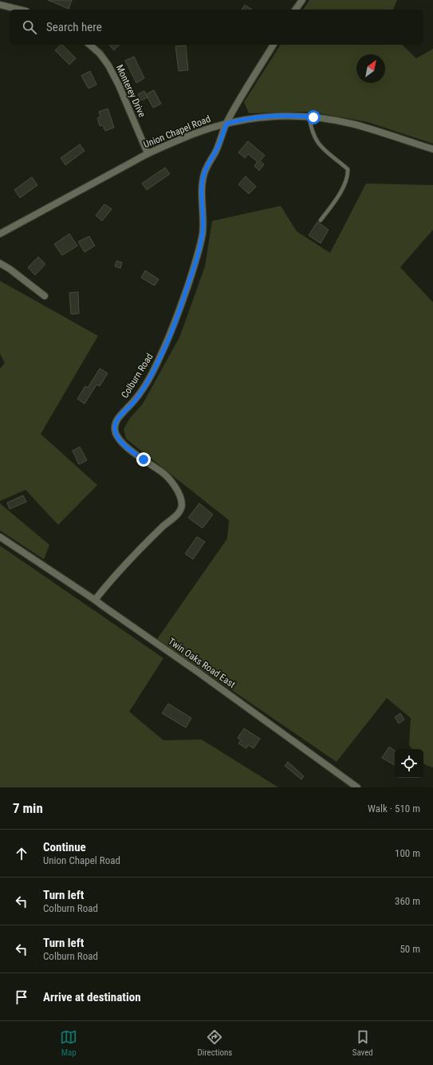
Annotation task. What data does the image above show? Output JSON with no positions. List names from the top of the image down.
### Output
{
  "streets": {
    "street": [
      "Monterey Drive",
      "Union Chapel Road",
      "Colburn Road",
      "Twin Oaks Road East"
    ]
  },
  "crossings": [
    ["Monterey Drive", "Union Chapel Road"],
    ["Union Chapel Road", "Colburn Road"],
    ["Colburn Road", "Twin Oaks Road East"]
  ],
  "north": "top right",
  "page": {
    "search": "Search here",
    "heading": ["7 min", "Walk · 510 m"],
    "list": [
      ["Continue", "Union Chapel Road", "100 m"],
      ["Turn left", "Colburn Road", "360 m"],
      ["Turn left", "Colburn Road", "50 m"],
      "Arrive at destination"
    ],
    "nav": ["Map", "Directions", "Saved"]
  }
}
